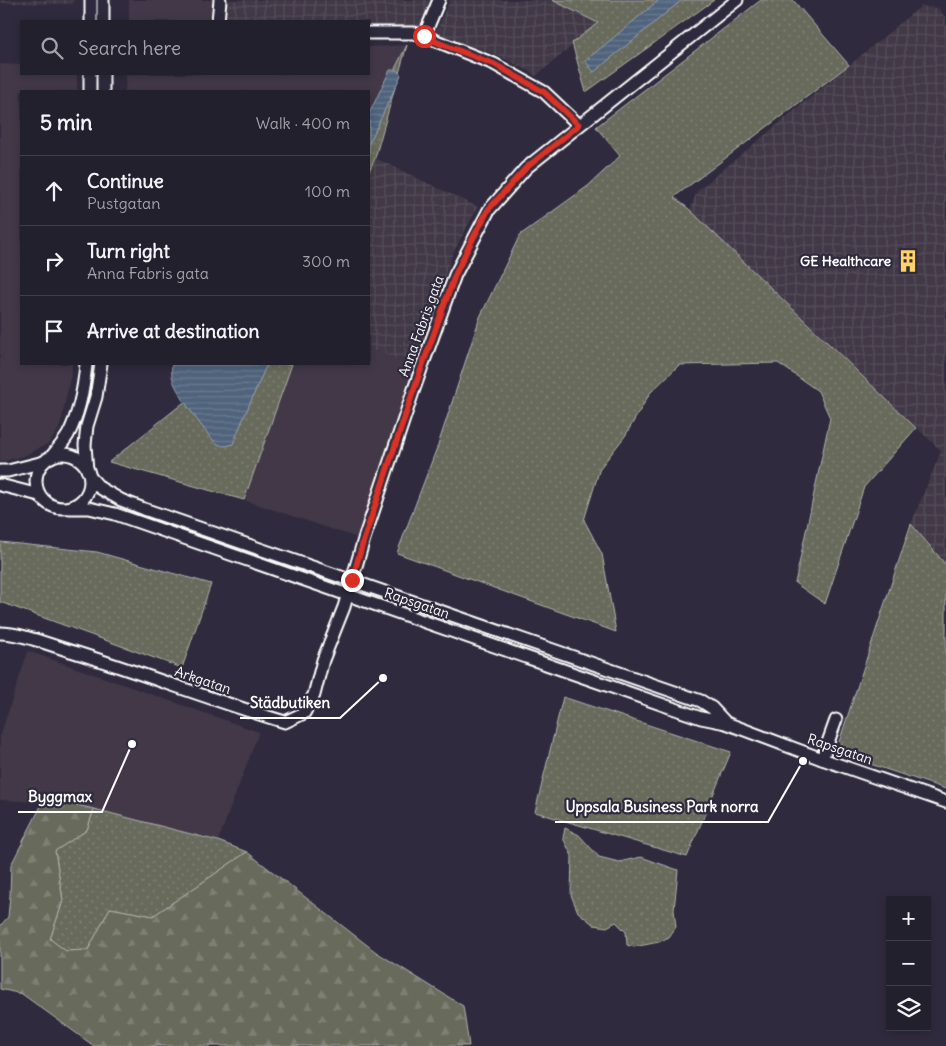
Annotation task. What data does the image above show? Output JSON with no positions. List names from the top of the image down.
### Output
{
  "streets": {
    "street": ["Anna Fabris gata", "Rapsgatan", "Arkgatan"]
  },
  "crossings": [
    ["Anna Fabris gata", "Rapsgatan"],
    ["Anna Fabris gata", "Arkgatan"],
    ["Rapsgatan", "Arkgatan"]
  ],
  "places": {
    "building": ["GE Healthcare"],
    "other": ["Städbutiken", "Byggmax", "Uppsala Business Park norra"]
  },
  "page": {
    "search": "Search here",
    "heading": ["5 min", "Walk · 400 m"],
    "list": [
      ["Continue", "Pustgatan", "100 m"],
      ["Turn right", "Anna Fabris gata", "300 m"],
      "Arrive at destination"
    ],
    "map_buttons": ["+", "−"]
  }
}
